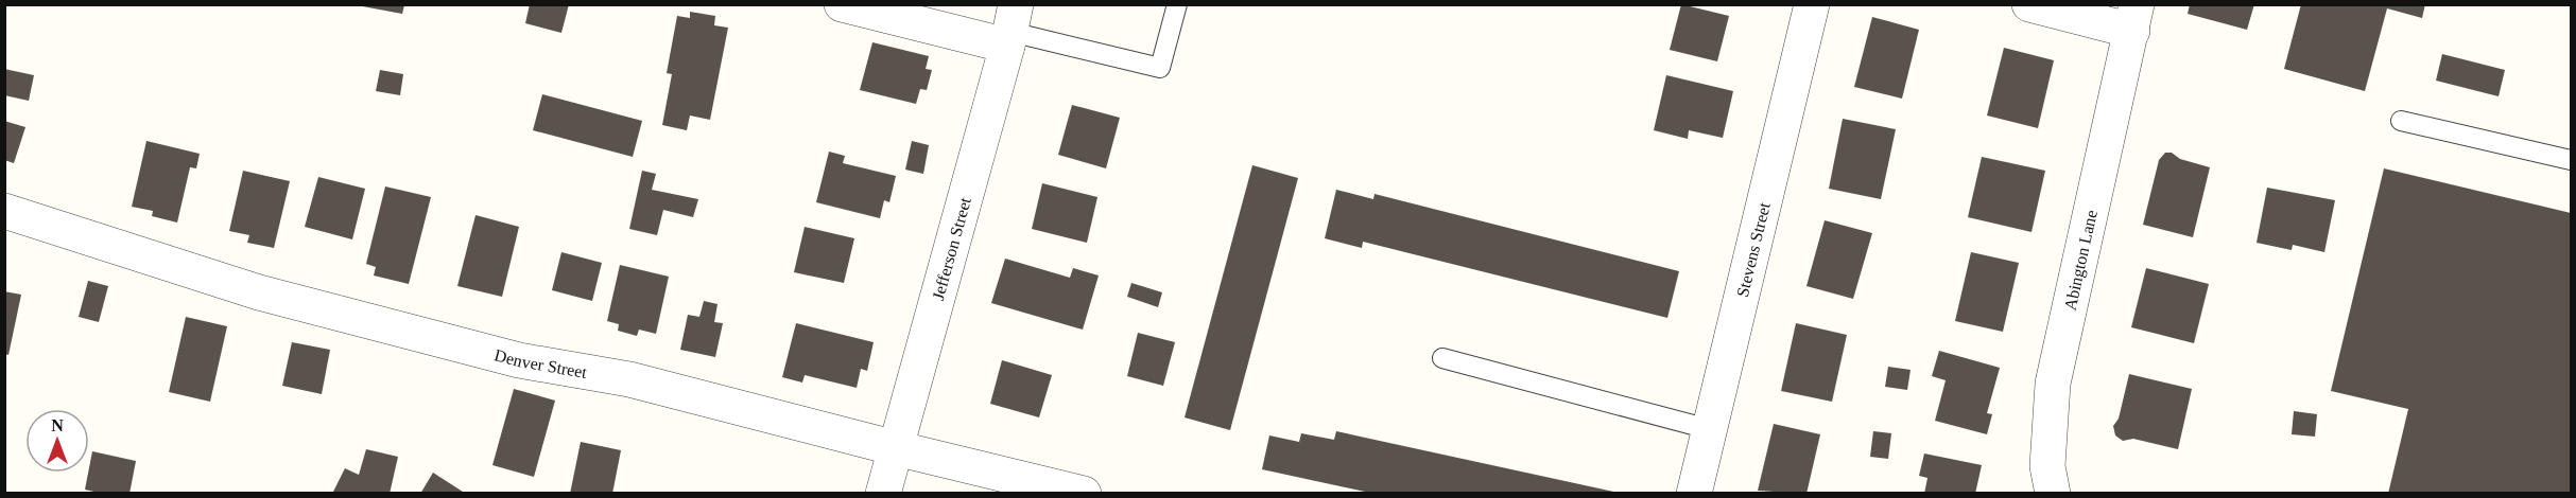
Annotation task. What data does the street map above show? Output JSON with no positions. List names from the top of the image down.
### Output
{
  "streets": {
    "street": [
      "Jefferson Street",
      "Stevens Street",
      "Abington Lane",
      "Denver Street"
    ]
  },
  "crossings": [
    ["Jefferson Street", "Denver Street"]
  ],
  "north": "top"
}
